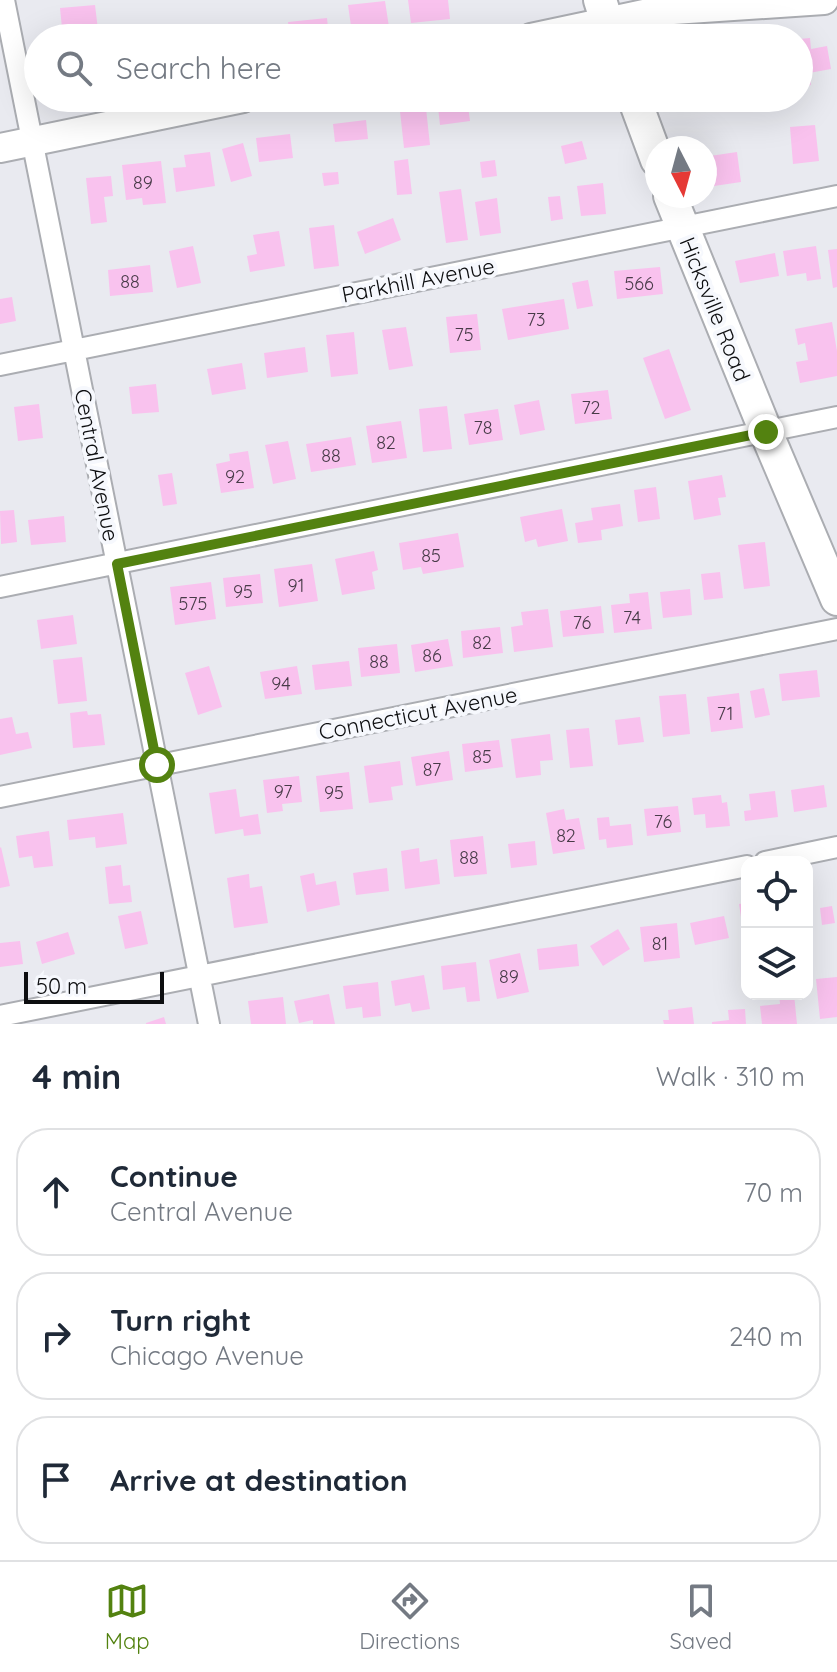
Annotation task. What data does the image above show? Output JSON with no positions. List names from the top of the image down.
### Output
{
  "streets": {
    "main road": ["Hicksville Road"],
    "street": ["Parkhill Avenue", "Central Avenue", "Connecticut Avenue"]
  },
  "crossings": [
    ["Parkhill Avenue", "Hicksville Road"],
    ["Parkhill Avenue", "Central Avenue"],
    ["Central Avenue", "Connecticut Avenue"]
  ],
  "house_numbers": [
    "89",
    "88",
    "566",
    "73",
    "75",
    "72",
    "78",
    "82",
    "88",
    "92",
    "85",
    "91",
    "95",
    "575",
    "74",
    "76",
    "82",
    "86",
    "88",
    "94",
    "71",
    "85",
    "87",
    "97",
    "95",
    "76",
    "82",
    "88",
    "81",
    "89"
  ],
  "scale_bar": "50 m",
  "north": "bottom",
  "page": {
    "search": "Search here",
    "scale": "50 m",
    "heading": ["4 min", "Walk · 310 m"],
    "list": [
      ["Continue", "Central Avenue", "70 m"],
      ["Turn right", "Chicago Avenue", "240 m"],
      "Arrive at destination"
    ],
    "nav": ["Map", "Directions", "Saved"]
  }
}
